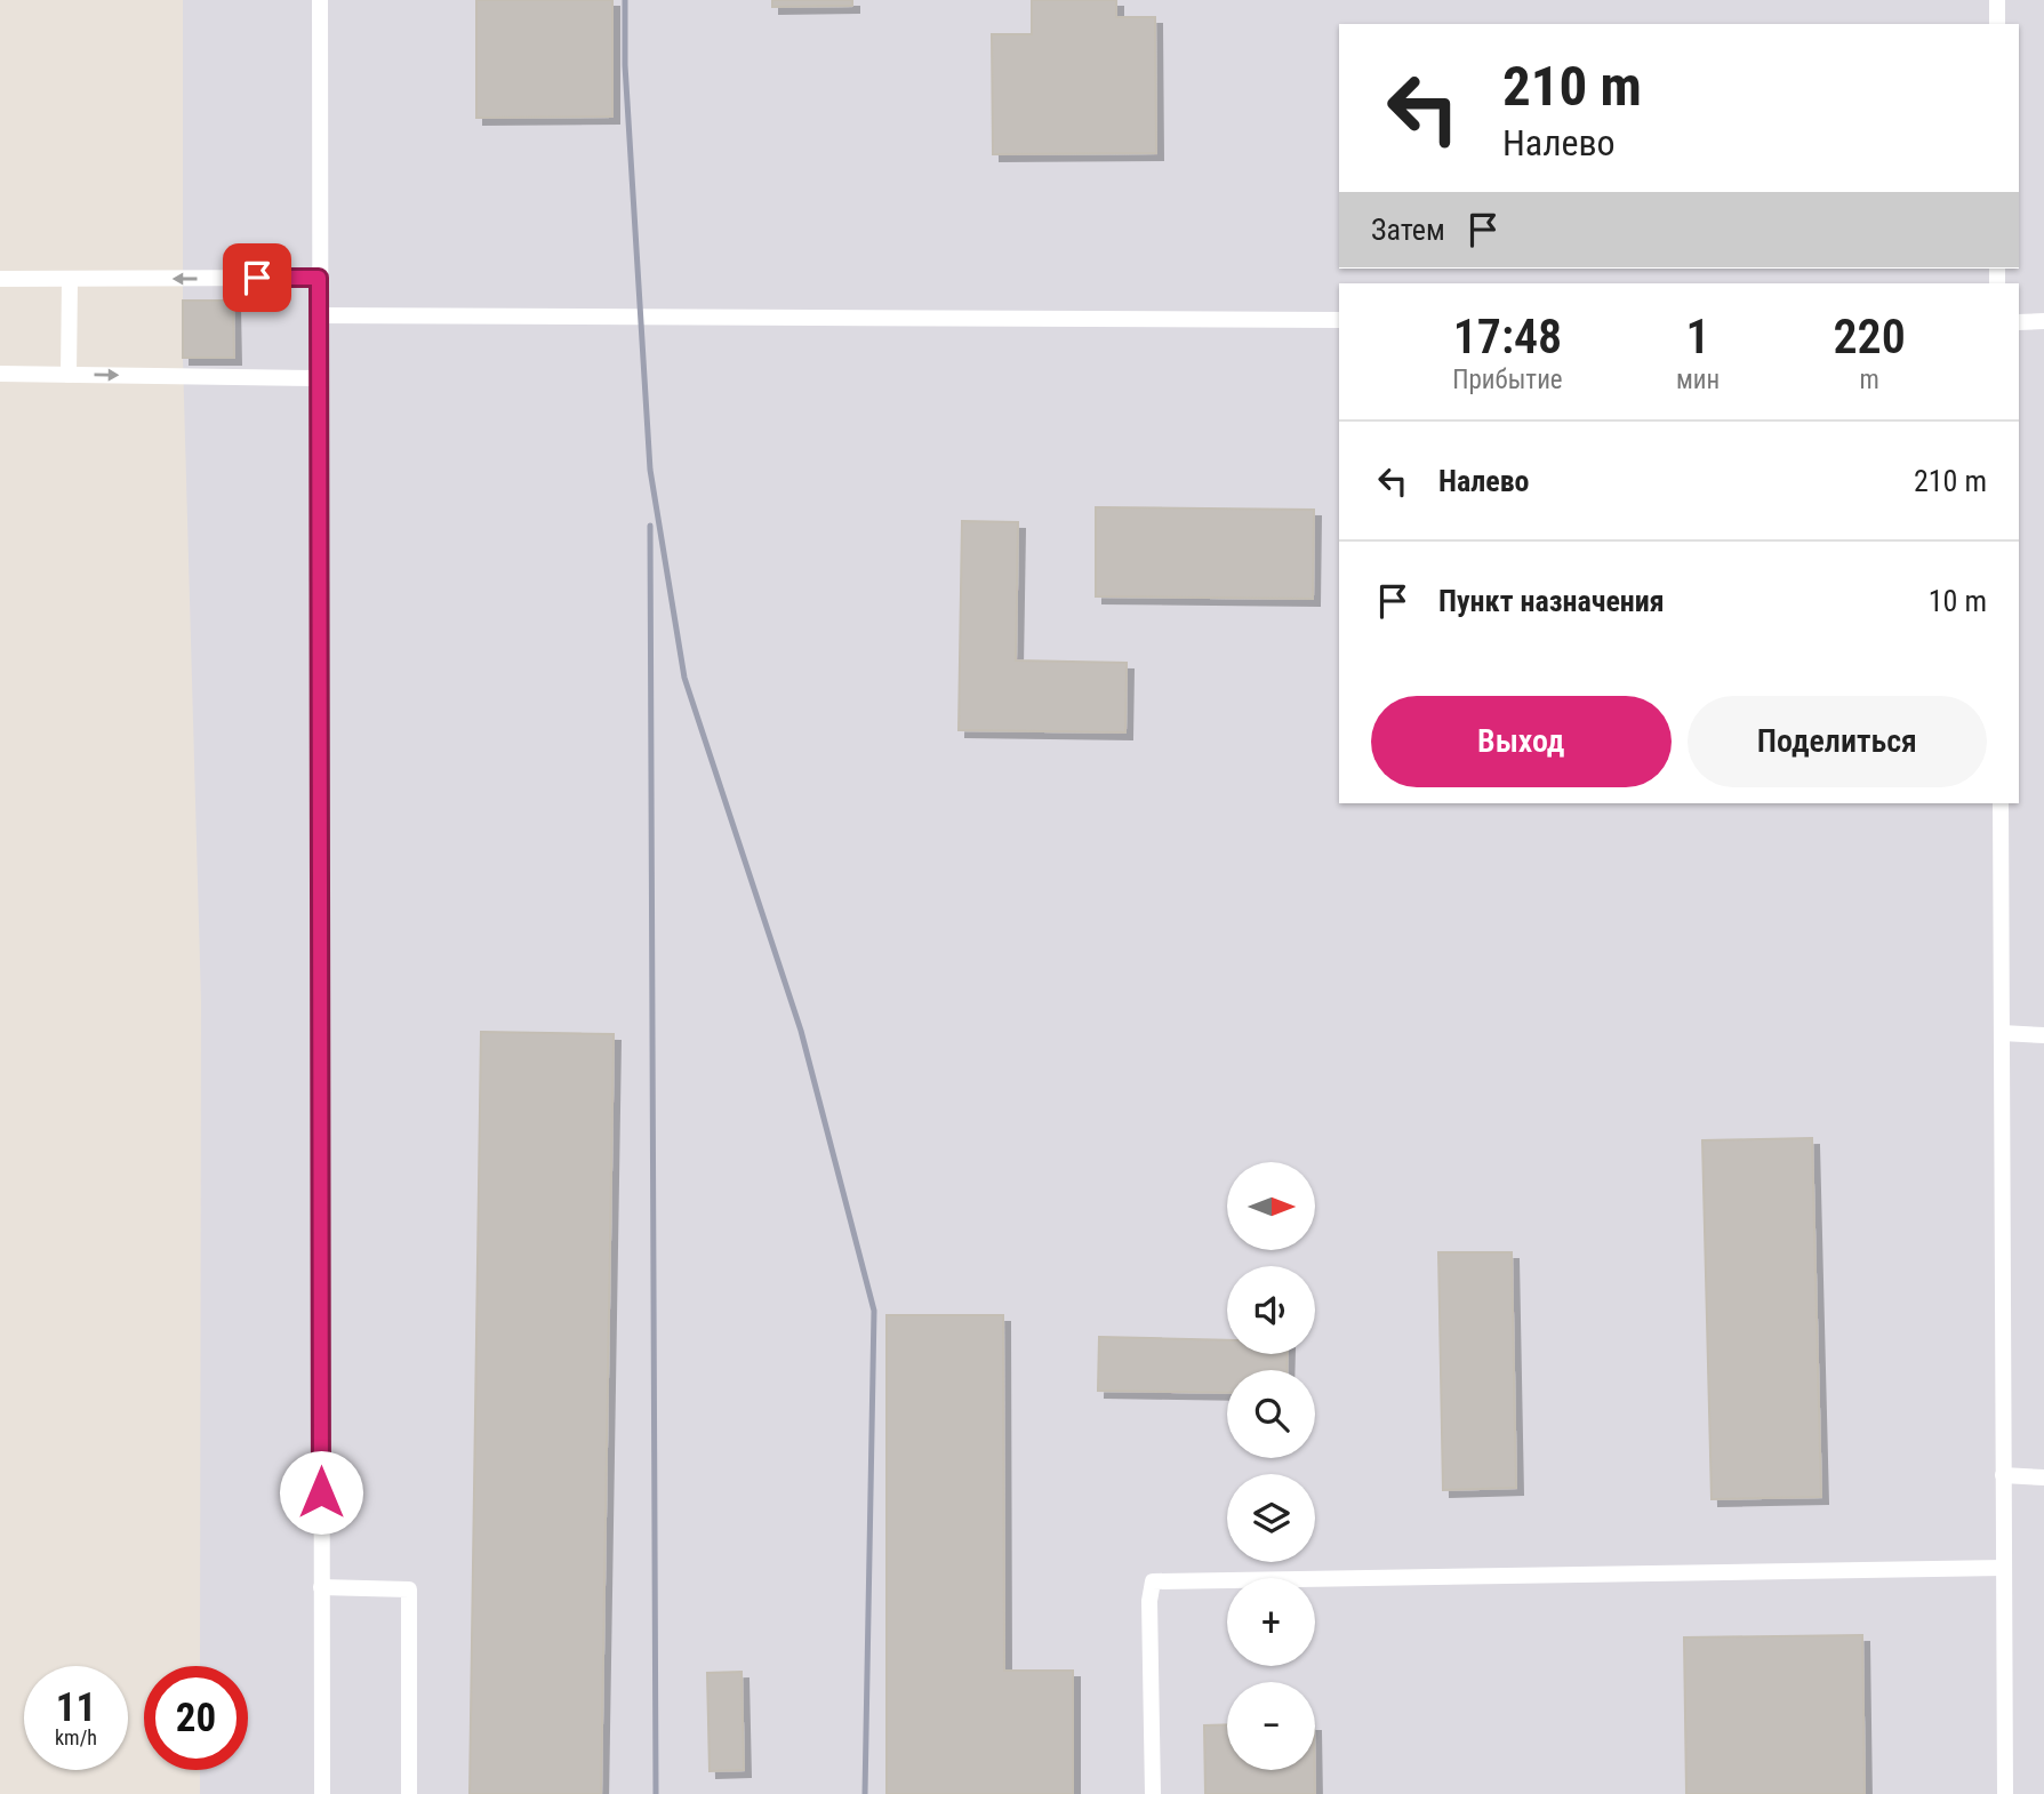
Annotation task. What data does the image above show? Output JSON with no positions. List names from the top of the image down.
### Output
{
  "north": "right",
  "page": {
    "turn": ["210 m", "Налево"],
    "then": "Затем",
    "eta": [
      "17:48",
      "Прибытие",
      "1",
      "мин",
      "220",
      "m"
    ],
    "list": [
      {
        "name": "Налево",
        "value": "210 m"
      },
      {
        "name": "Пункт назначения",
        "value": "10 m"
      }
    ],
    "buttons": ["Выход", "Поделиться"],
    "map_buttons": ["+", "−"],
    "speed": "11 km/h",
    "limit": "20"
  }
}
